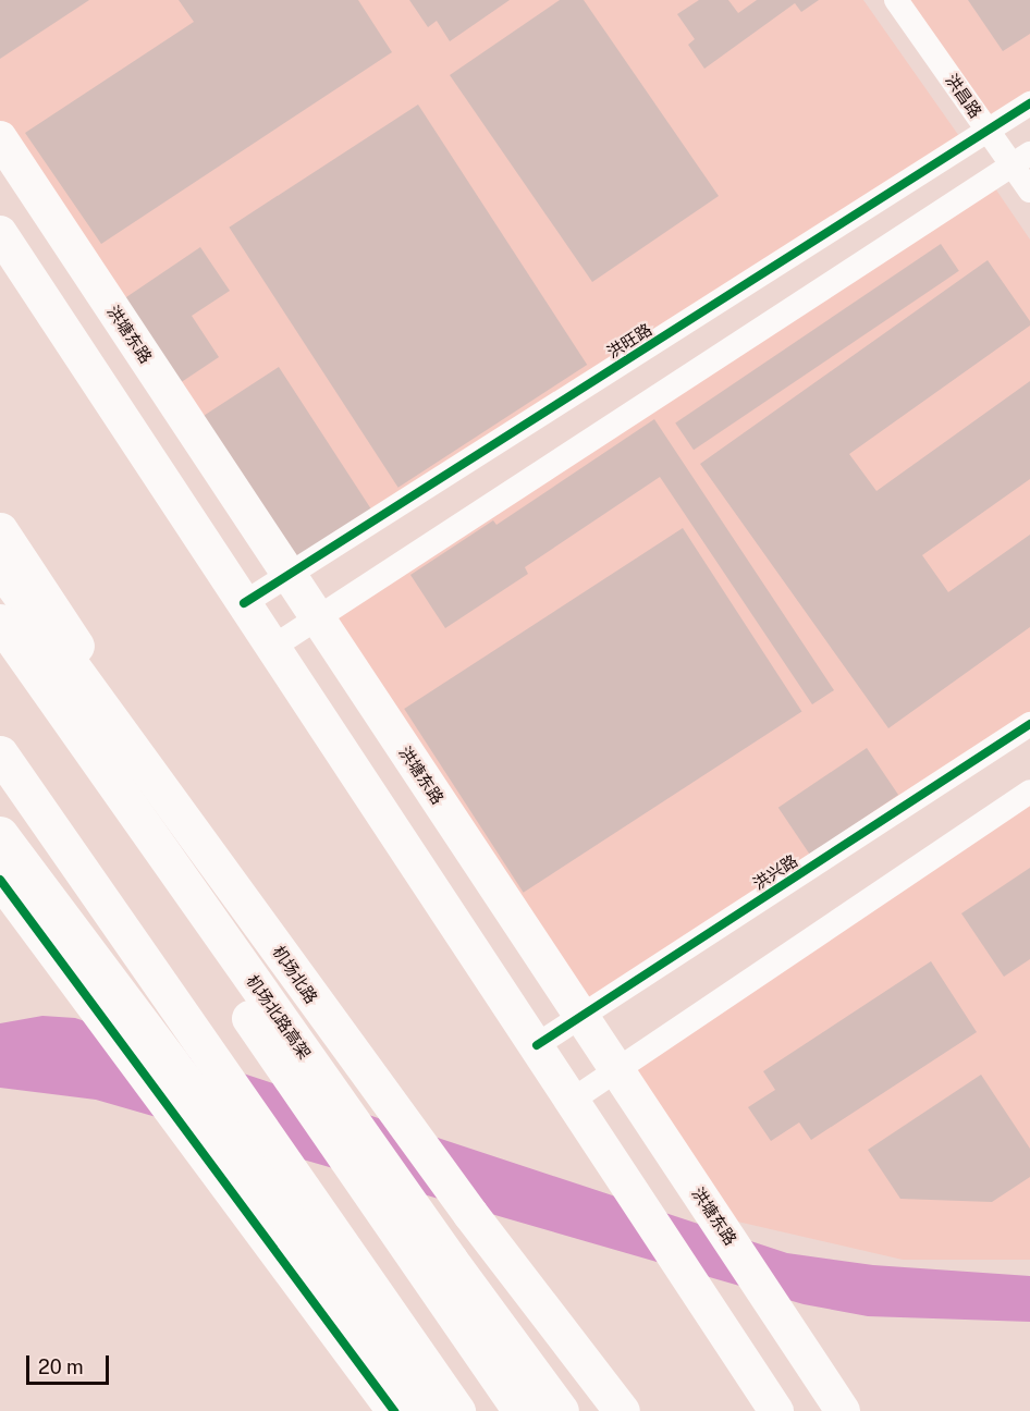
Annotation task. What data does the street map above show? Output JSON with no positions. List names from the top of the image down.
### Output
{
  "streets": {
    "main road": ["洪塘东路", "机场北路", "机场北路高架"],
    "street": ["洪昌路", "洪旺路", "洪兴路"]
  },
  "crossings": [
    ["洪昌路", "洪旺路"],
    ["洪塘东路", "洪旺路"],
    ["洪塘东路", "洪兴路"]
  ],
  "scale_bar": "20 m"
}
